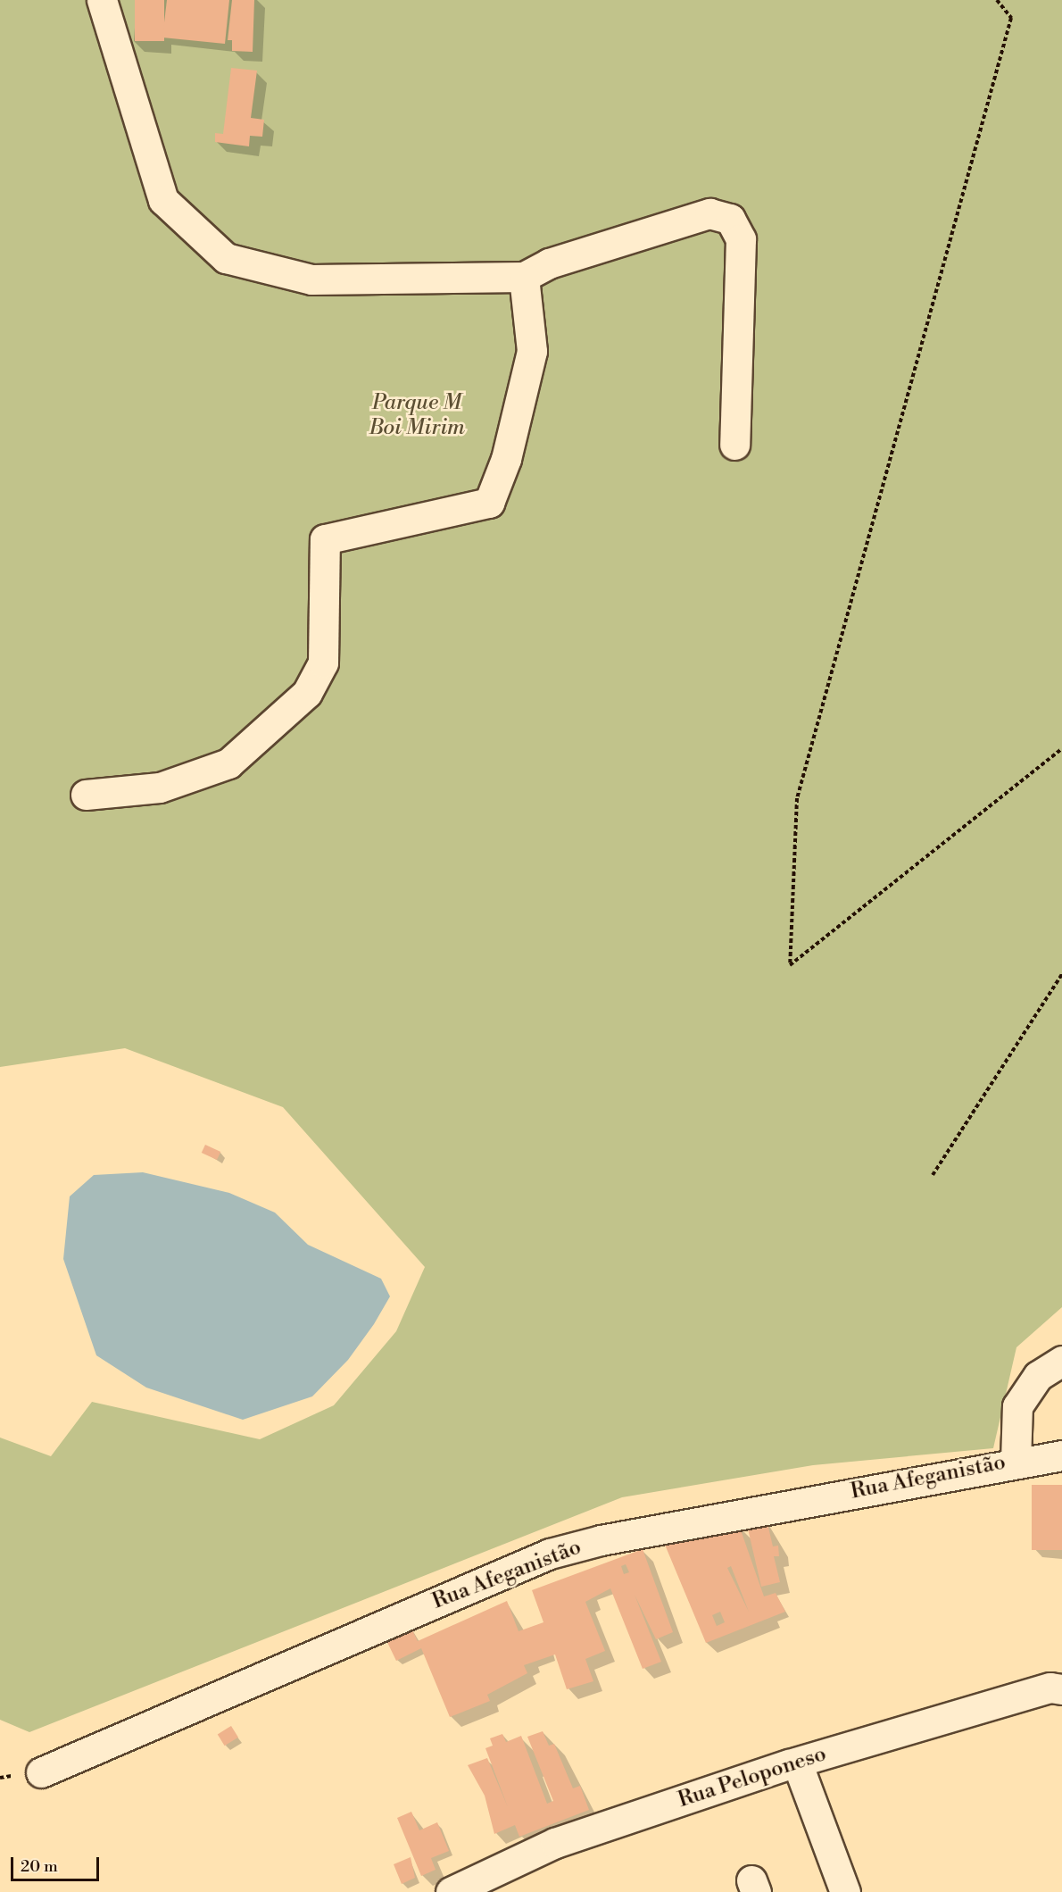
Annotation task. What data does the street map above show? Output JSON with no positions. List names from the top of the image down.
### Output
{
  "streets": {
    "street": ["Rua Afeganistão", "Rua Peloponeso"]
  },
  "parks": ["Parque M Boi Mirim"],
  "scale_bar": "20 m"
}
